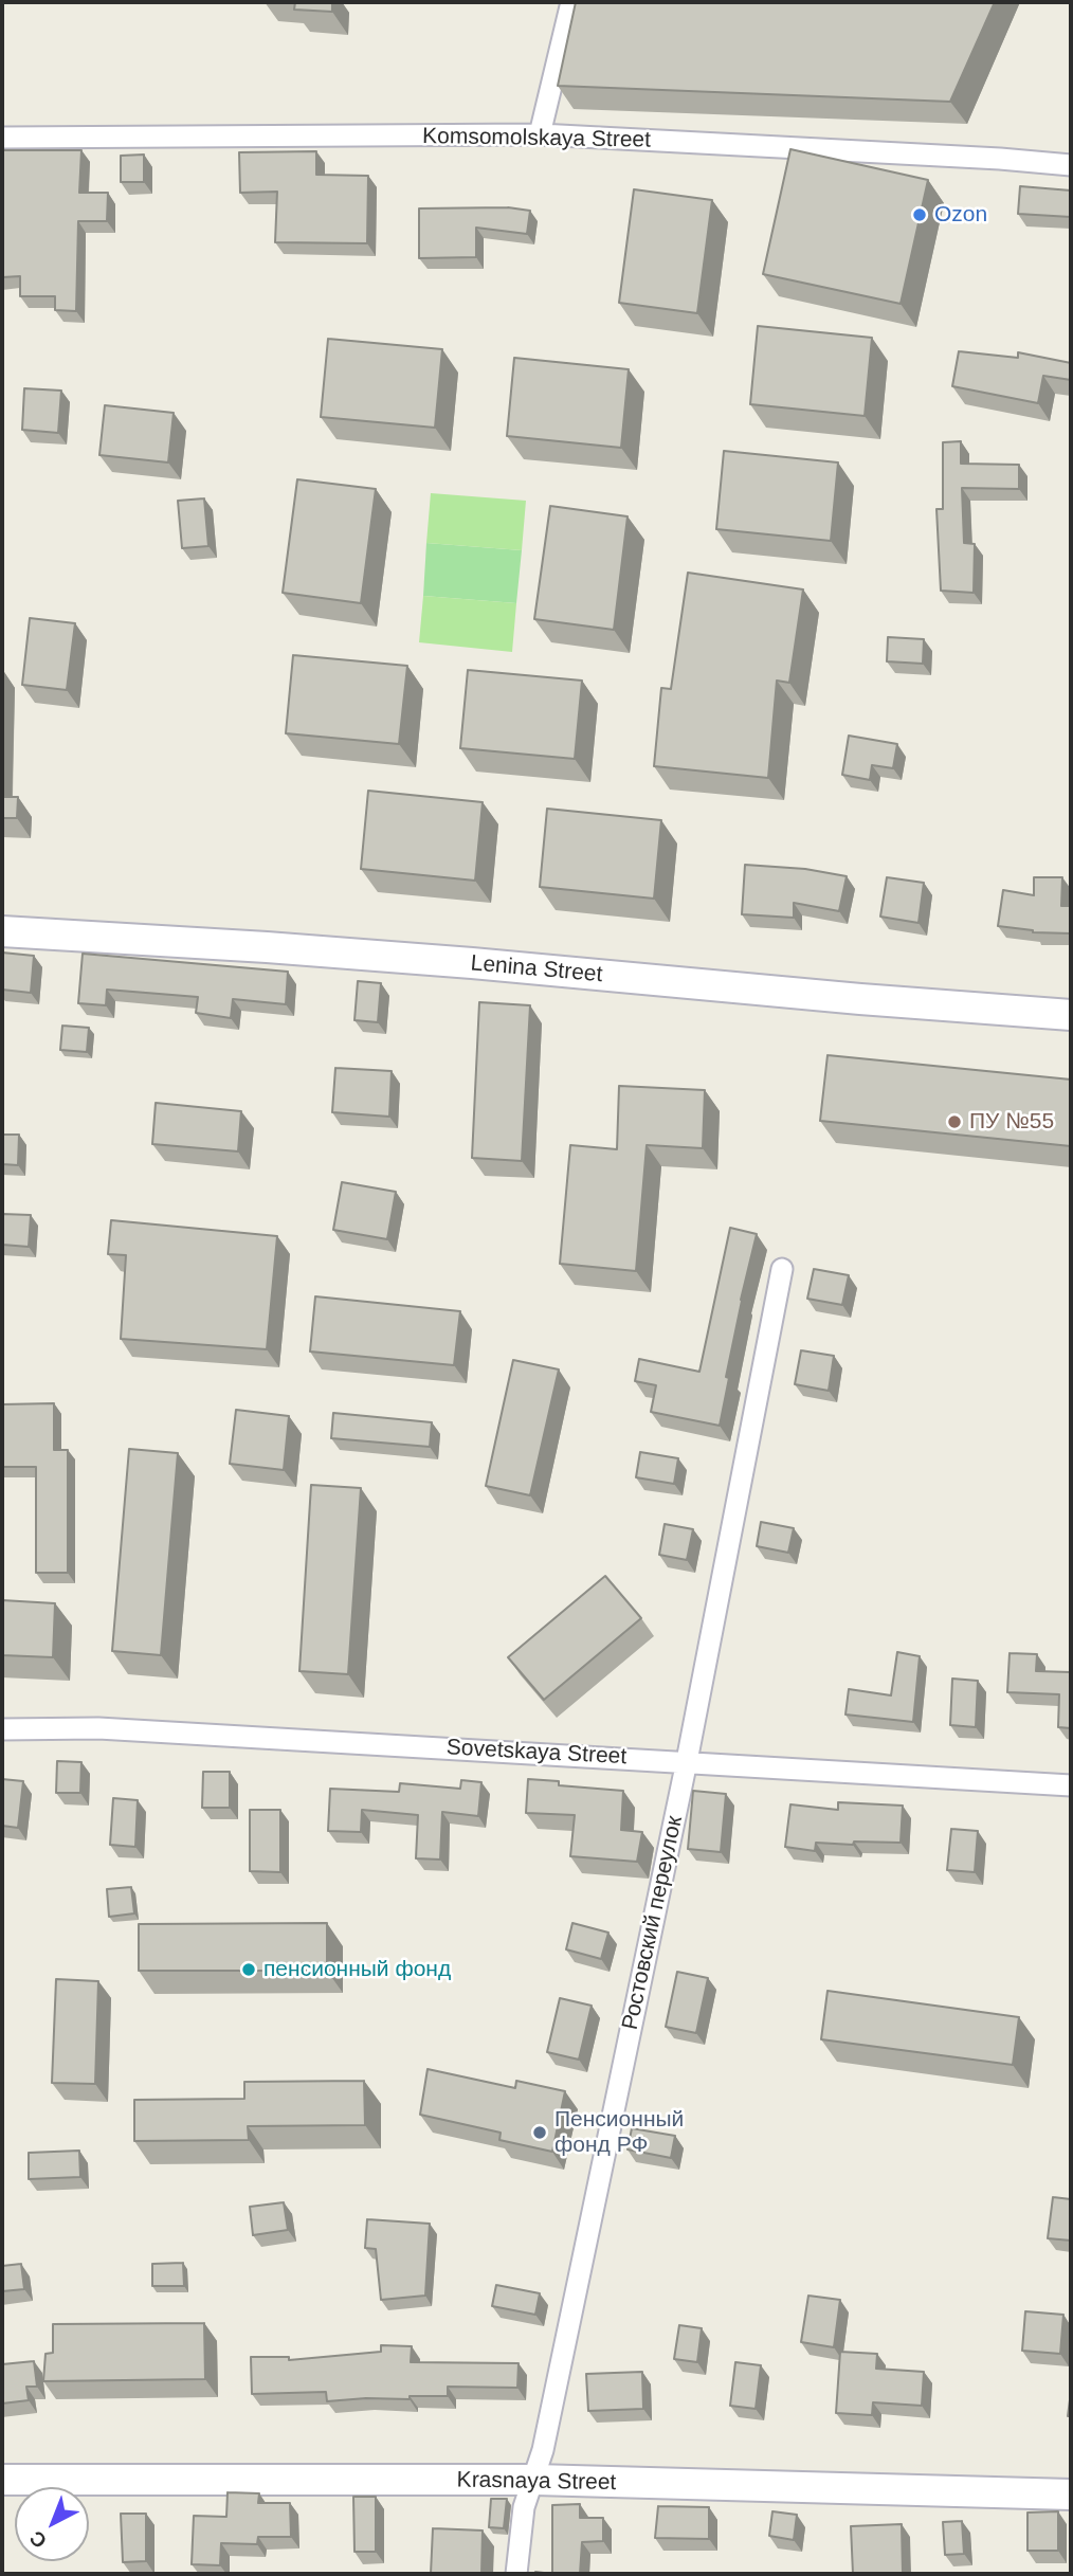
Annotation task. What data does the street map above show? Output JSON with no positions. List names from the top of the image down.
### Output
{
  "streets": {
    "street": [
      "Komsomolskaya Street",
      "Lenina Street",
      "Sovetskaya Street",
      "Ростовский переулок",
      "Krasnaya Street"
    ]
  },
  "crossings": [
    ["Sovetskaya Street", "Ростовский переулок"],
    ["Ростовский переулок", "Krasnaya Street"]
  ],
  "places": [
    "Ozon",
    "ПУ №55",
    "пенсионный фонд",
    "Пенсионный фонд РФ"
  ],
  "north": "bottom left"
}
